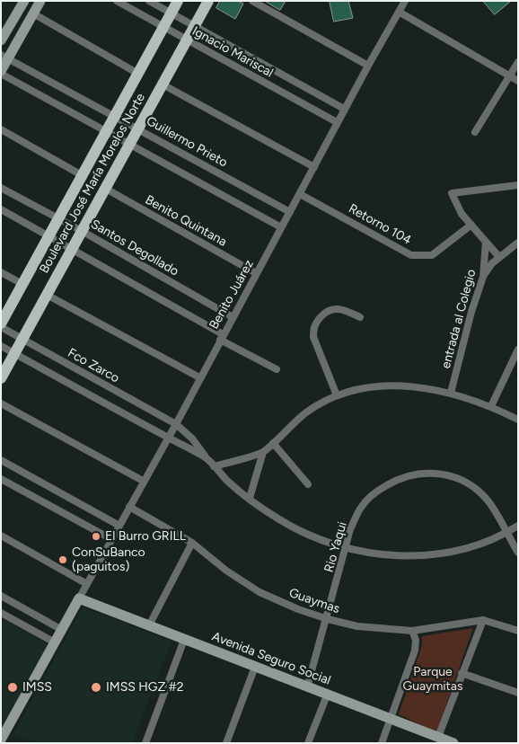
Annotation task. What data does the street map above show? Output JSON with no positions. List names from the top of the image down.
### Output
{
  "streets": {
    "main road": ["Boulevard José María Morelos Norte"],
    "street": [
      "Ignacio Mariscal",
      "Guillermo Prieto",
      "Benito Quintana",
      "Retorno 104",
      "Santos Degollado",
      "Benito Juárez",
      "entrada al Colegio",
      "Fco Zarco",
      "Rio Yaqui",
      "Guaymas",
      "Avenida Seguro Social"
    ]
  },
  "crossings": [
    ["Ignacio Mariscal", "Boulevard José María Morelos Norte"],
    ["Ignacio Mariscal", "Benito Juárez"],
    ["Guillermo Prieto", "Boulevard José María Morelos Norte"],
    ["Guillermo Prieto", "Benito Juárez"],
    ["Boulevard José María Morelos Norte", "Benito Quintana"],
    ["Boulevard José María Morelos Norte", "Santos Degollado"],
    ["Boulevard José María Morelos Norte", "Fco Zarco"],
    ["Benito Quintana", "Benito Juárez"],
    ["Retorno 104", "Benito Juárez"],
    ["Santos Degollado", "Benito Juárez"],
    ["Benito Juárez", "Fco Zarco"],
    ["Benito Juárez", "Guaymas"],
    ["Benito Juárez", "Avenida Seguro Social"],
    ["Fco Zarco", "Rio Yaqui"],
    ["Rio Yaqui", "Guaymas"],
    ["Rio Yaqui", "Avenida Seguro Social"]
  ],
  "parks": ["Parque Guaymitas"],
  "places": [
    "El Burro GRILL",
    "ConSuBanco (paguitos)",
    "IMSS",
    "IMSS HGZ #2"
  ]
}
